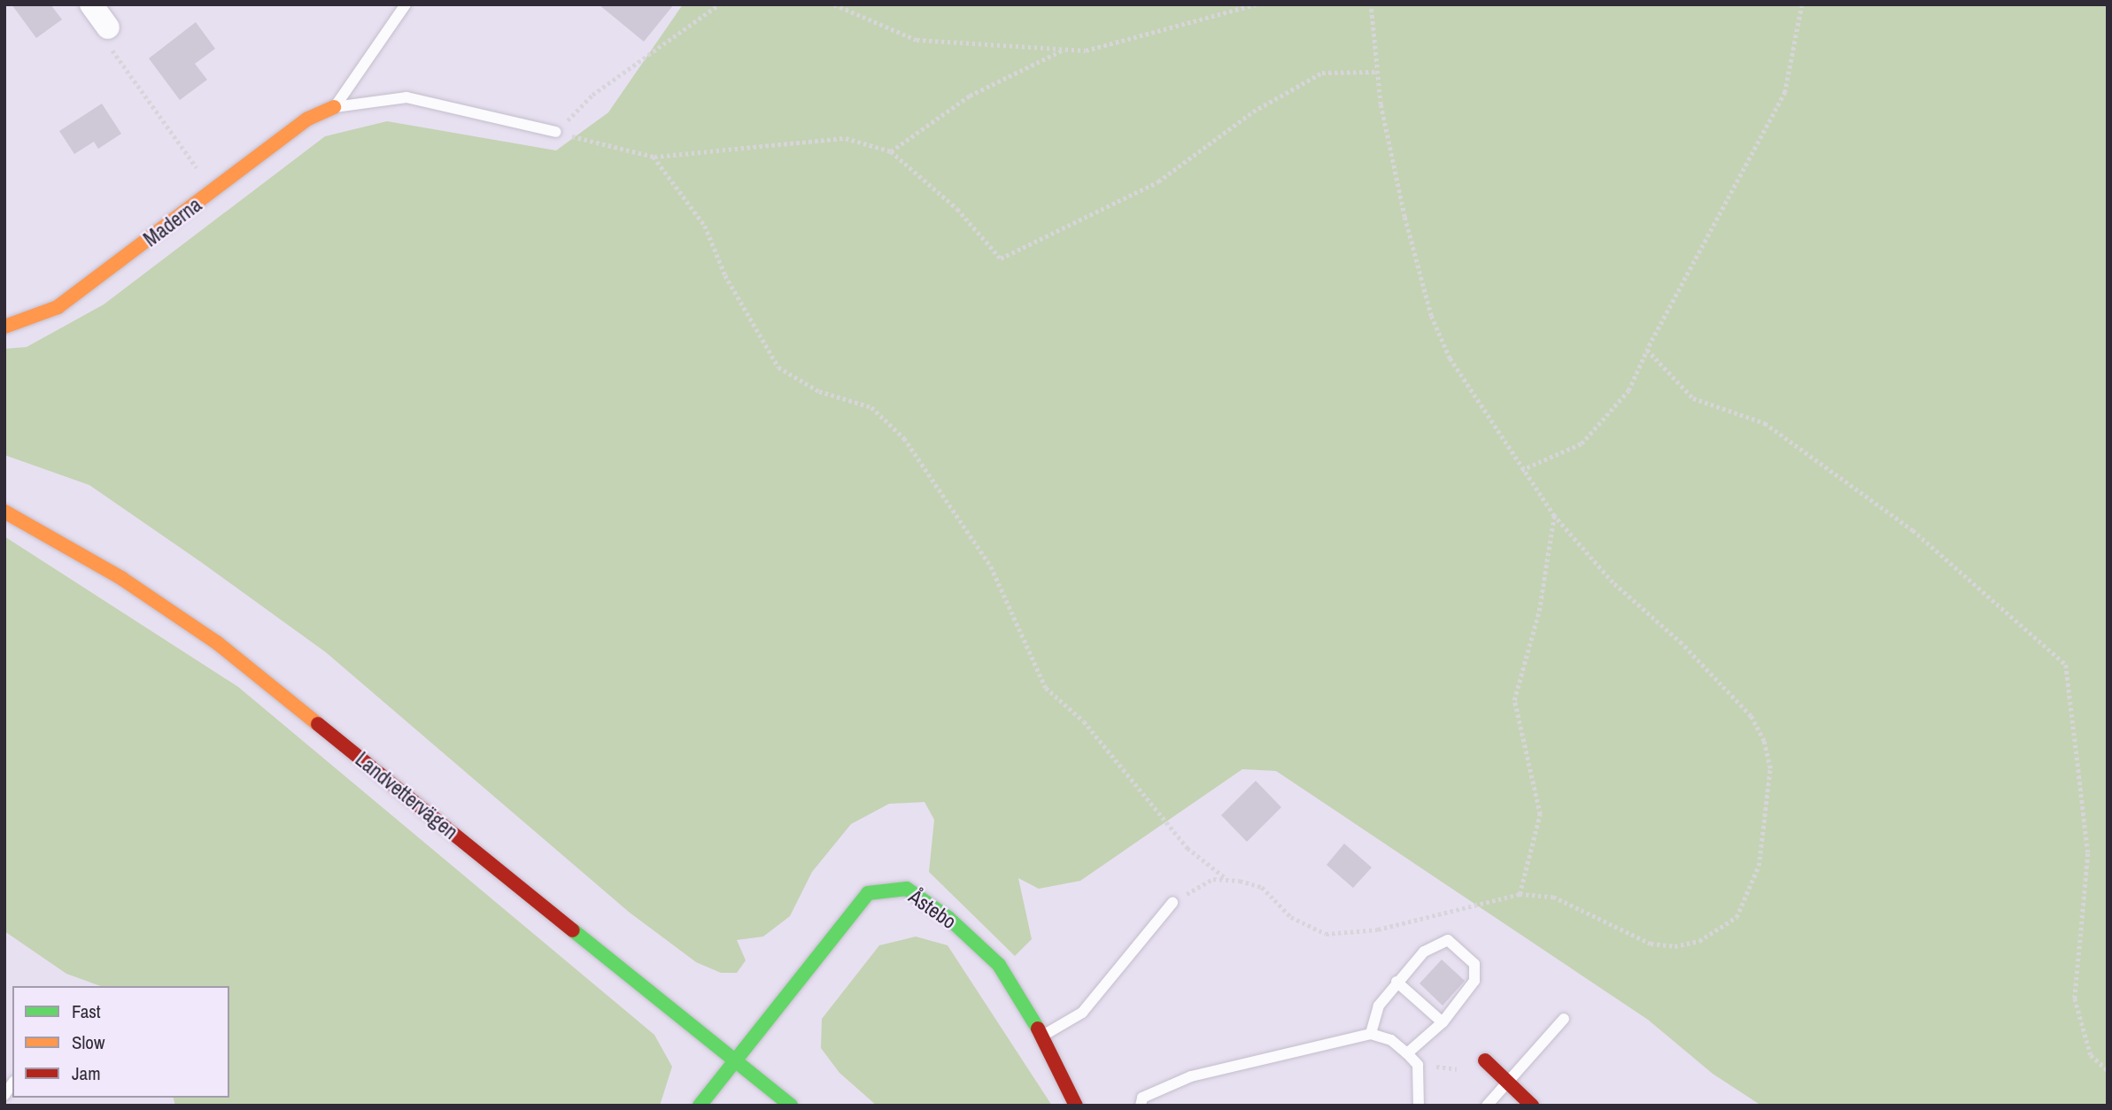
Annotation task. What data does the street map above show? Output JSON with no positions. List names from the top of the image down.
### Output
{
  "streets": {
    "street": ["Maderna", "Landvettervägen", "Åstebo"]
  },
  "crossings": [
    ["Landvettervägen", "Åstebo"]
  ],
  "legend": ["Fast", "Slow", "Jam"]
}
